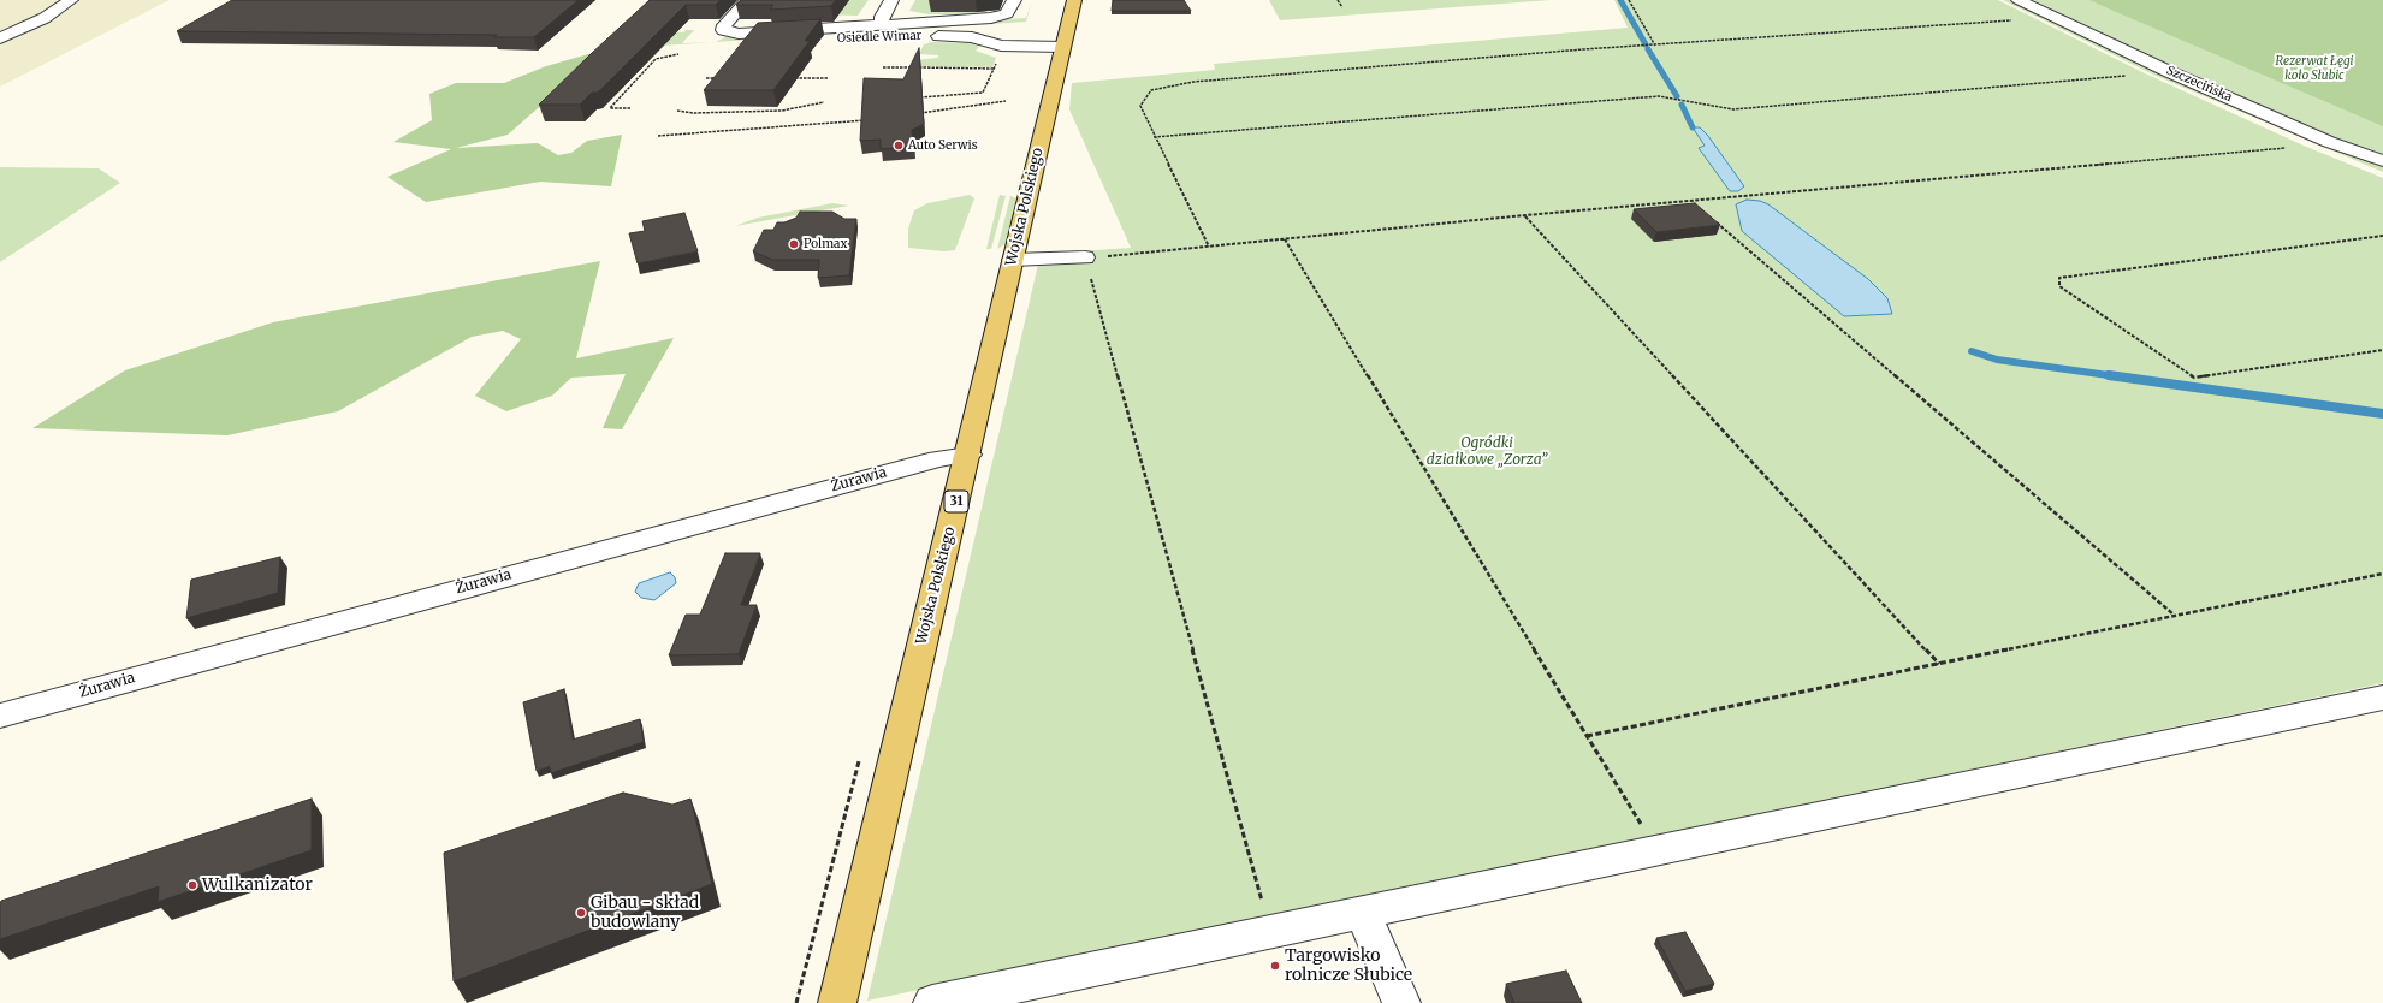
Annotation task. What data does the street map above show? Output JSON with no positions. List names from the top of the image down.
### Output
{
  "streets": {
    "main road": ["Wojska Polskiego", "31"],
    "street": ["Osiedle Wimar", "Szczecińska", "Żurawia"]
  },
  "crossings": [
    ["Osiedle Wimar", "Wojska Polskiego"],
    ["Wojska Polskiego", "Żurawia"]
  ],
  "parks": ["Rezerwat Łęgi koło Słubic", "Ogródki działkowe „Zorza”"],
  "places": [
    "Auto Serwis",
    "Polmax",
    "Wulkanizator",
    "Gibau - skład budowlany",
    "Targowisko rolnicze Słubice"
  ]
}
